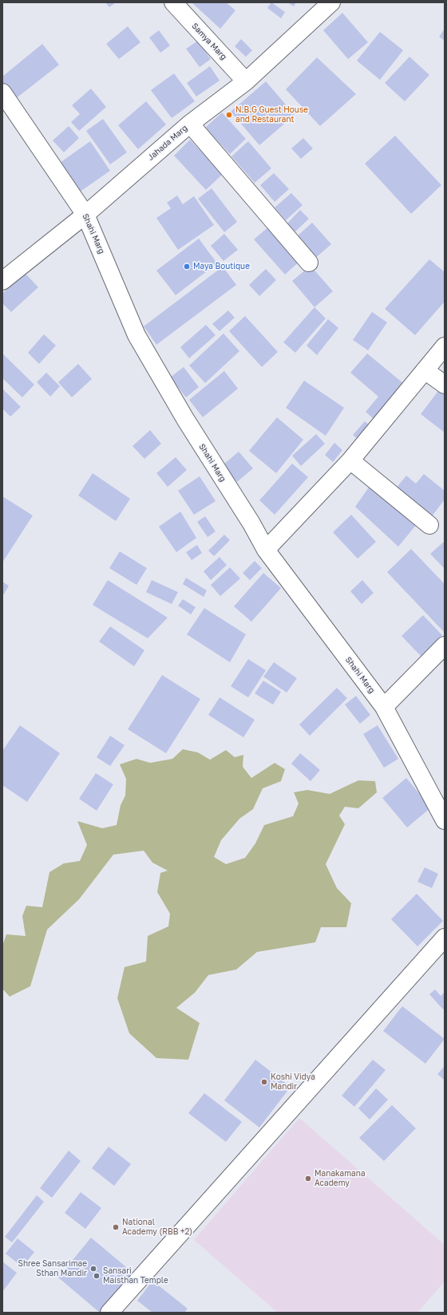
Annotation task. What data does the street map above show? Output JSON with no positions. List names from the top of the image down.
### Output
{
  "streets": {
    "street": ["Samya Marg", "Jahada Marg", "Shahi Marg"]
  },
  "crossings": [
    ["Samya Marg", "Jahada Marg"],
    ["Jahada Marg", "Shahi Marg"]
  ],
  "places": [
    "N.B.G Guest House and Restaurant",
    "Maya Boutique",
    "Koshi Vidya Mandir",
    "Manakamana Academy",
    "National Academy (RBB +2)",
    "Shree Sansarimae Sthan Mandir",
    "Sansari Maisthan Temple"
  ]
}
